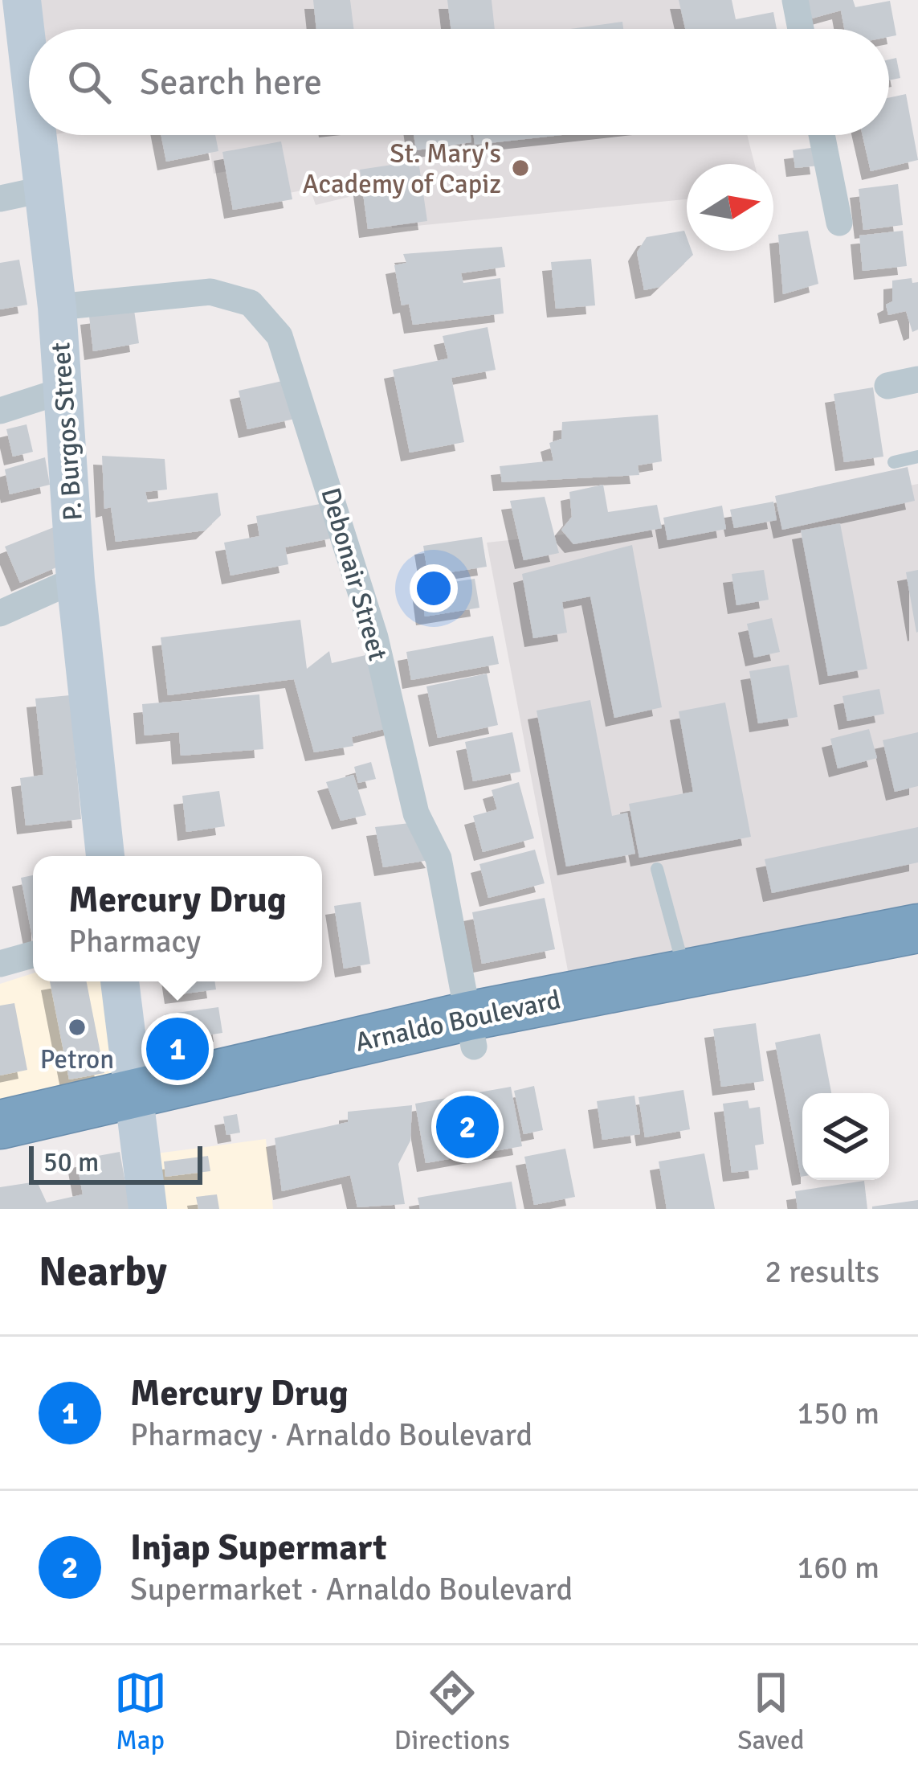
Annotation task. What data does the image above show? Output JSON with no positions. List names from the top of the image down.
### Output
{
  "streets": {
    "highway": ["Arnaldo Boulevard"],
    "main road": ["P. Burgos Street"],
    "street": ["Debonair Street"]
  },
  "crossings": [
    ["P. Burgos Street", "Debonair Street"],
    ["Debonair Street", "Arnaldo Boulevard"]
  ],
  "places": ["St. Mary's Academy of Capiz", "Petron"],
  "scale_bar": "50 m",
  "north": "right",
  "page": {
    "search": "Search here",
    "popup": ["Mercury Drug", "Pharmacy"],
    "pins": ["1", "2"],
    "scale": "50 m",
    "heading": ["Nearby", "2 results"],
    "list": [
      {
        "mark": "1",
        "name": "Mercury Drug",
        "note": "Pharmacy · Arnaldo Boulevard",
        "value": "150 m"
      },
      {
        "mark": "2",
        "name": "Injap Supermart",
        "note": "Supermarket · Arnaldo Boulevard",
        "value": "160 m"
      }
    ],
    "nav": ["Map", "Directions", "Saved"]
  }
}
